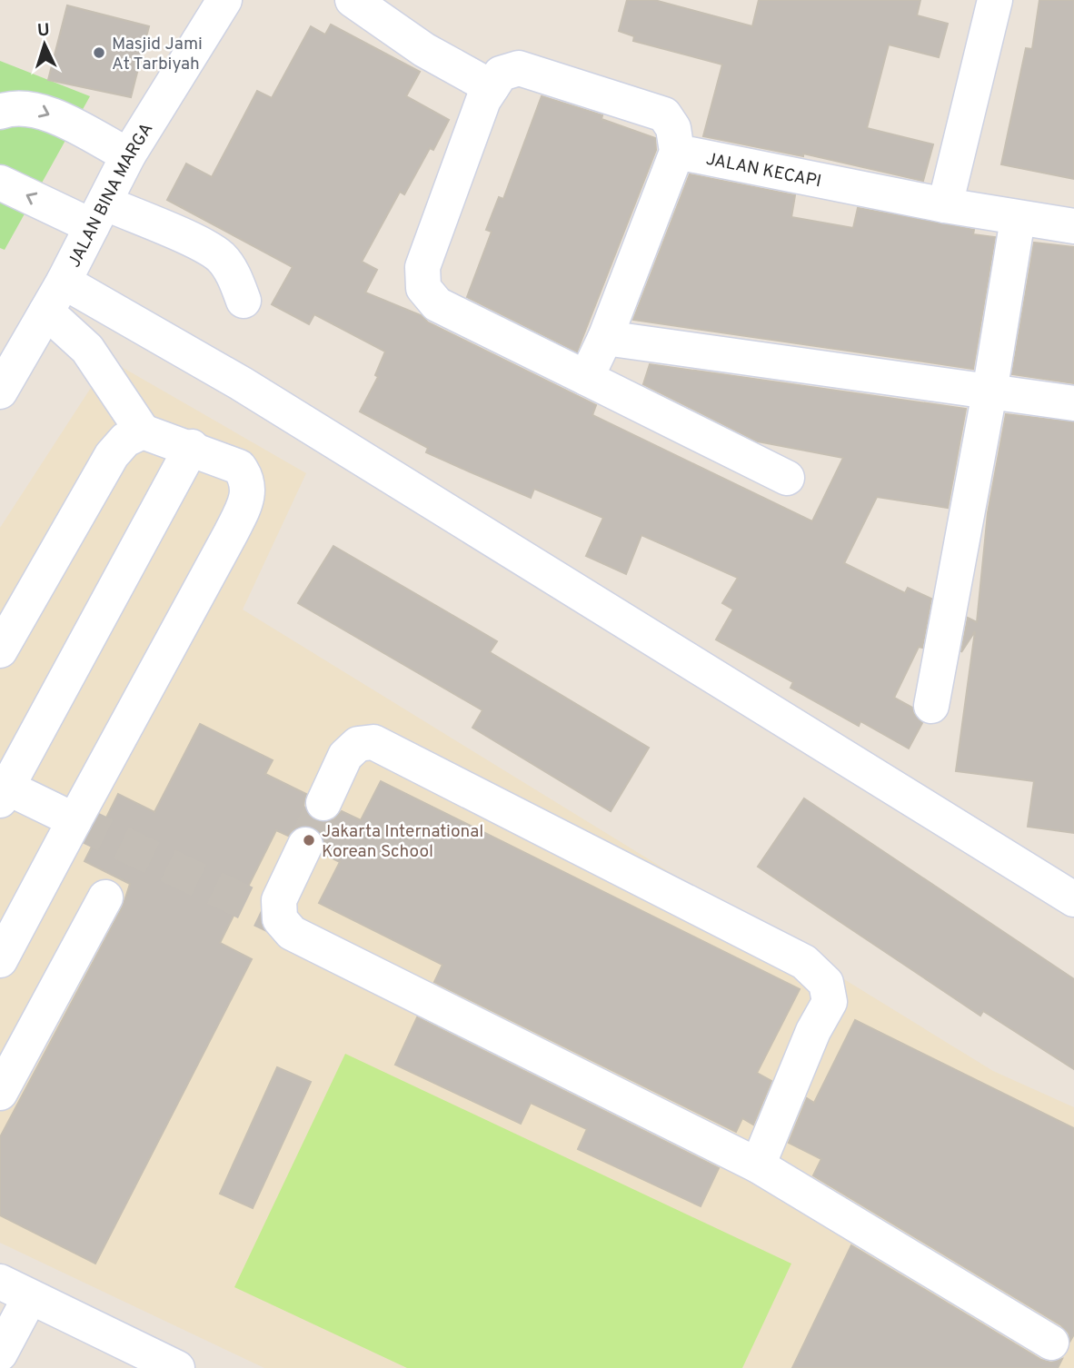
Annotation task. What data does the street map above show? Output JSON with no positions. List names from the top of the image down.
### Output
{
  "streets": {
    "street": ["JALAN KECAPI", "JALAN BINA MARGA"]
  },
  "places": ["Masjid Jami At Tarbiyah", "Jakarta International Korean School"],
  "north": "top"
}
